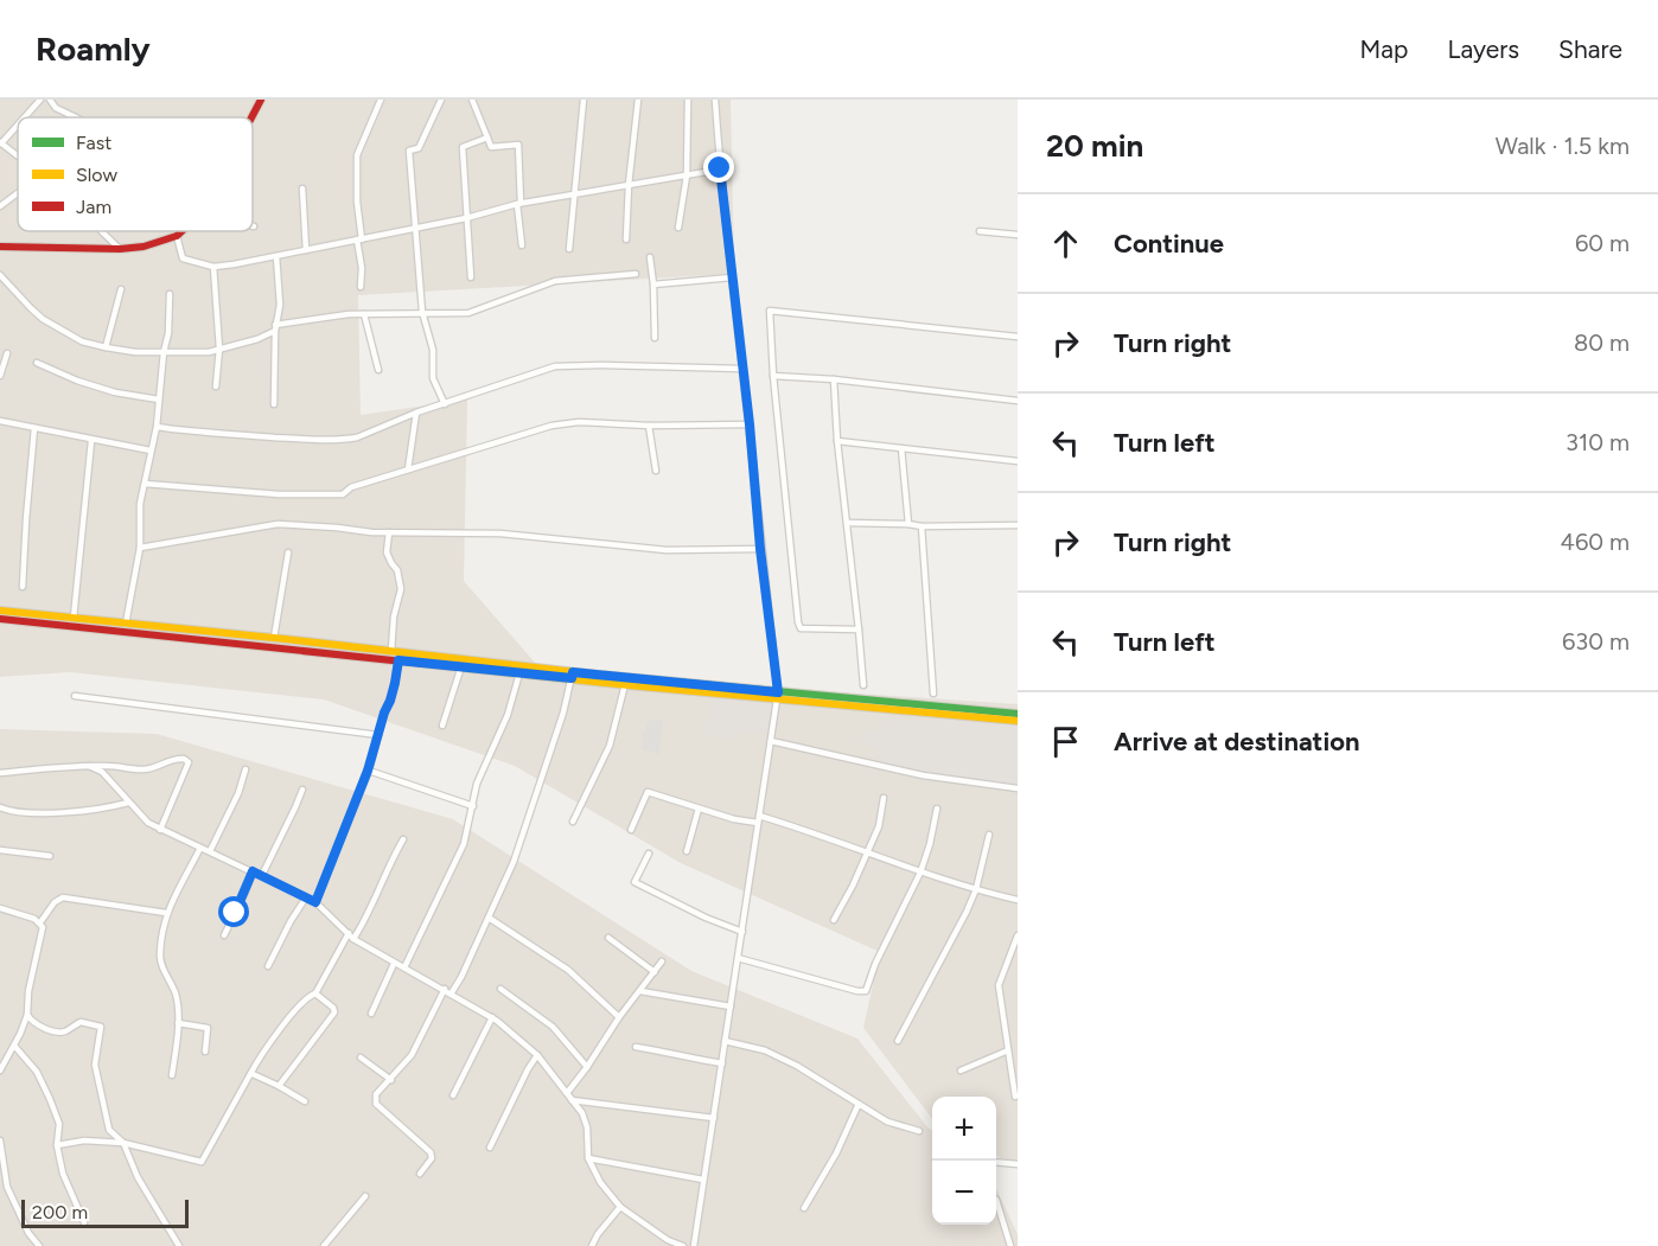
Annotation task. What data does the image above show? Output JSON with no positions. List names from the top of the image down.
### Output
{
  "legend": ["Fast", "Slow", "Jam"],
  "scale_bar": "200 m",
  "page": {
    "header": "Roamly",
    "nav": ["Map", "Layers", "Share"],
    "heading": ["20 min", "Walk · 1.5 km"],
    "list": [
      ["Continue", "60 m"],
      ["Turn right", "80 m"],
      ["Turn left", "310 m"],
      ["Turn right", "460 m"],
      ["Turn left", "630 m"],
      "Arrive at destination"
    ],
    "map_buttons": ["+", "−"],
    "scale": "200 m"
  }
}
